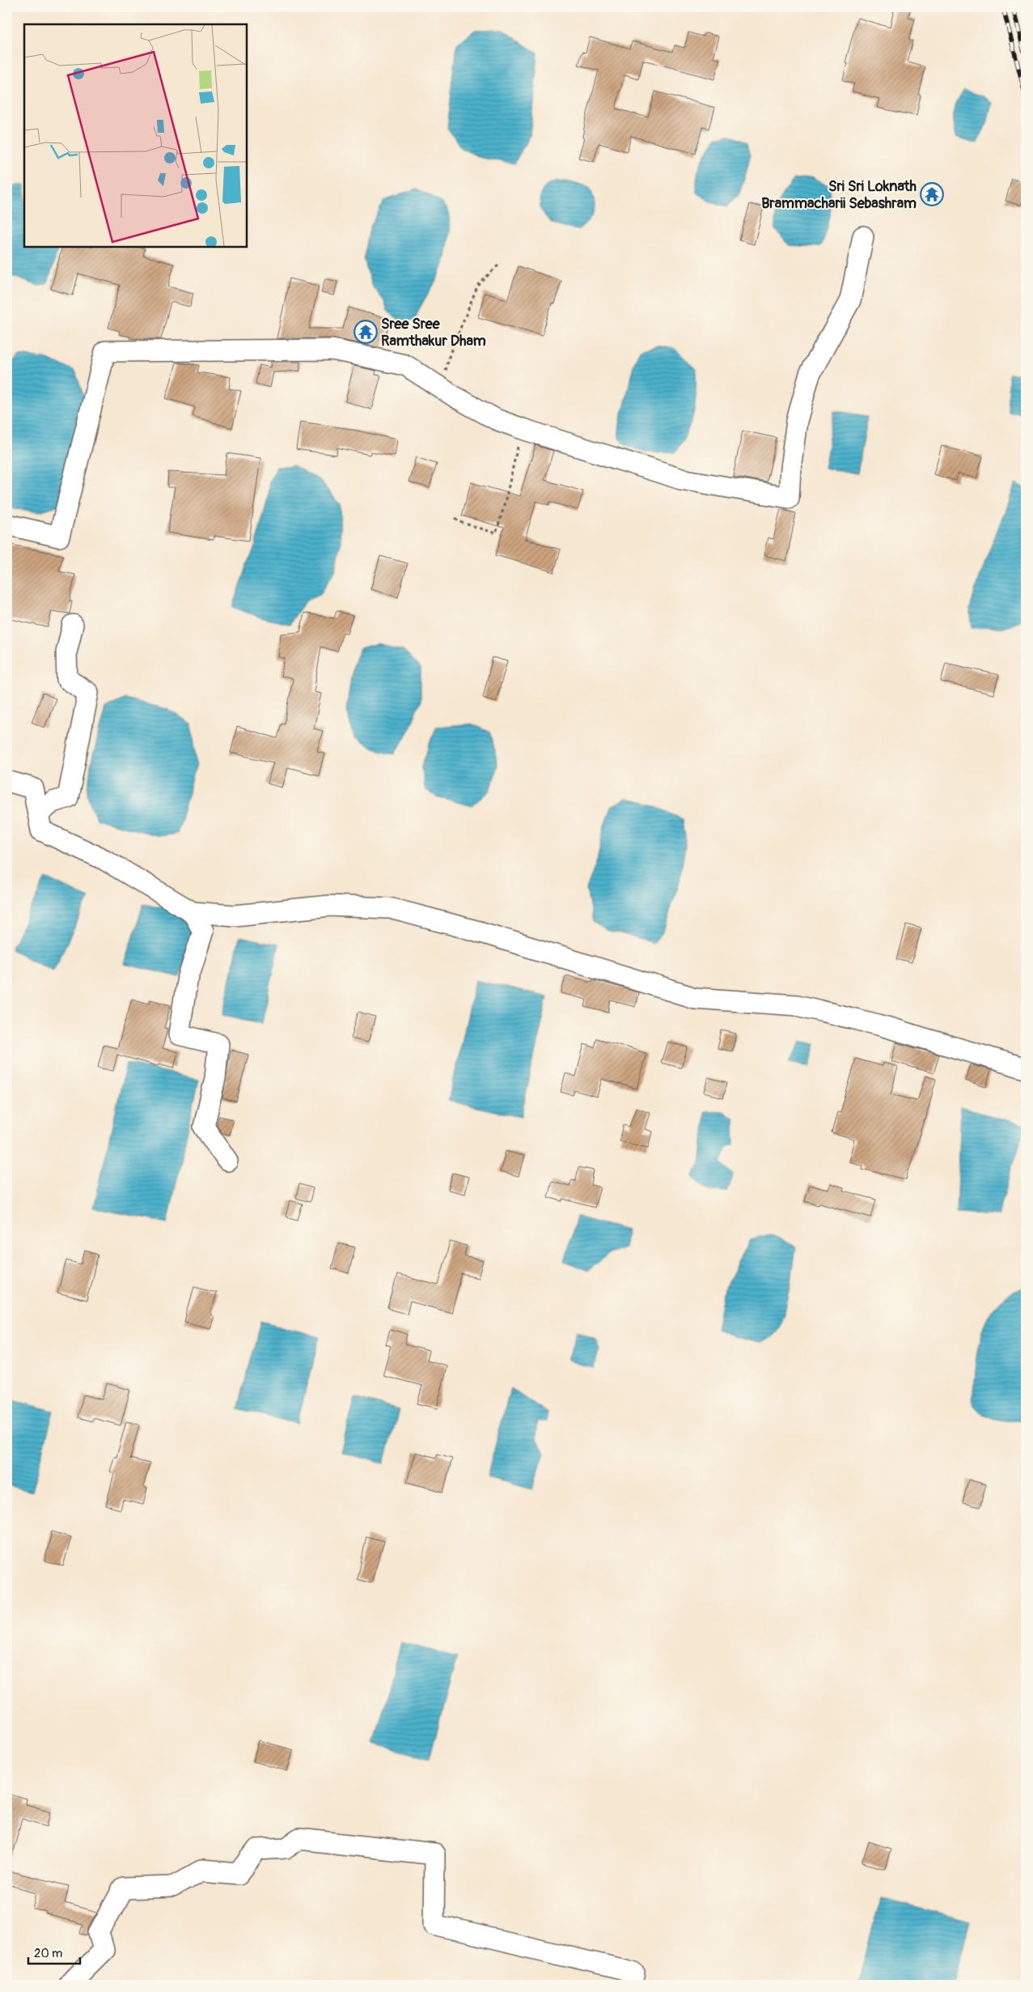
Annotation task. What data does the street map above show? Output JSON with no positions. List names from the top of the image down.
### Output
{
  "places": {
    "temple": ["Sri Sri Loknath Brammacharii Sebashram", "Sree Sree Ramthakur Dham"]
  },
  "scale_bar": "20 m"
}
